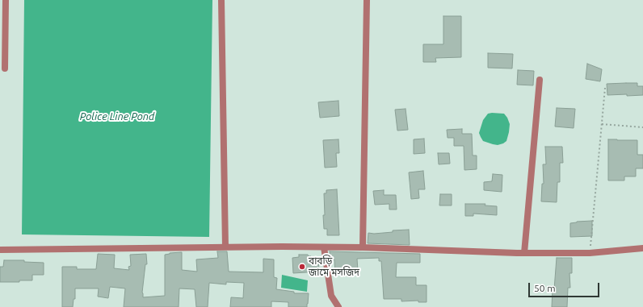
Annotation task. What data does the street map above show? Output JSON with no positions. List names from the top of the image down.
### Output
{
  "water": ["Police Line Pond"],
  "places": ["বাবড়ি জামে মসজিদ"],
  "scale_bar": "50 m"
}
